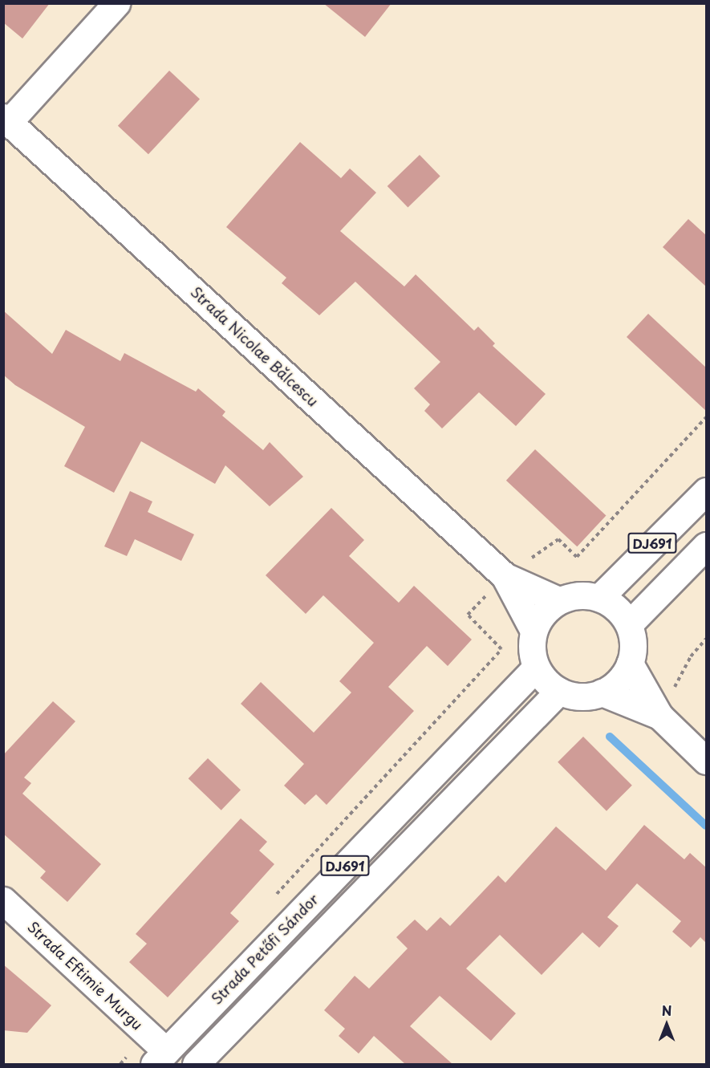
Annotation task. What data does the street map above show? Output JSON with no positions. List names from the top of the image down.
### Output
{
  "streets": {
    "main road": [
      "Strada Nicolae Bălcescu",
      "DJ691",
      "Strada Petőfi Sándor",
      "Strada Eftimie Murgu"
    ]
  },
  "crossings": [
    ["Strada Nicolae Bălcescu", "DJ691"],
    ["Strada Nicolae Bălcescu", "Strada Petőfi Sándor"],
    ["DJ691", "Strada Petőfi Sándor"],
    ["Strada Petőfi Sándor", "Strada Eftimie Murgu"]
  ],
  "north": "top"
}
